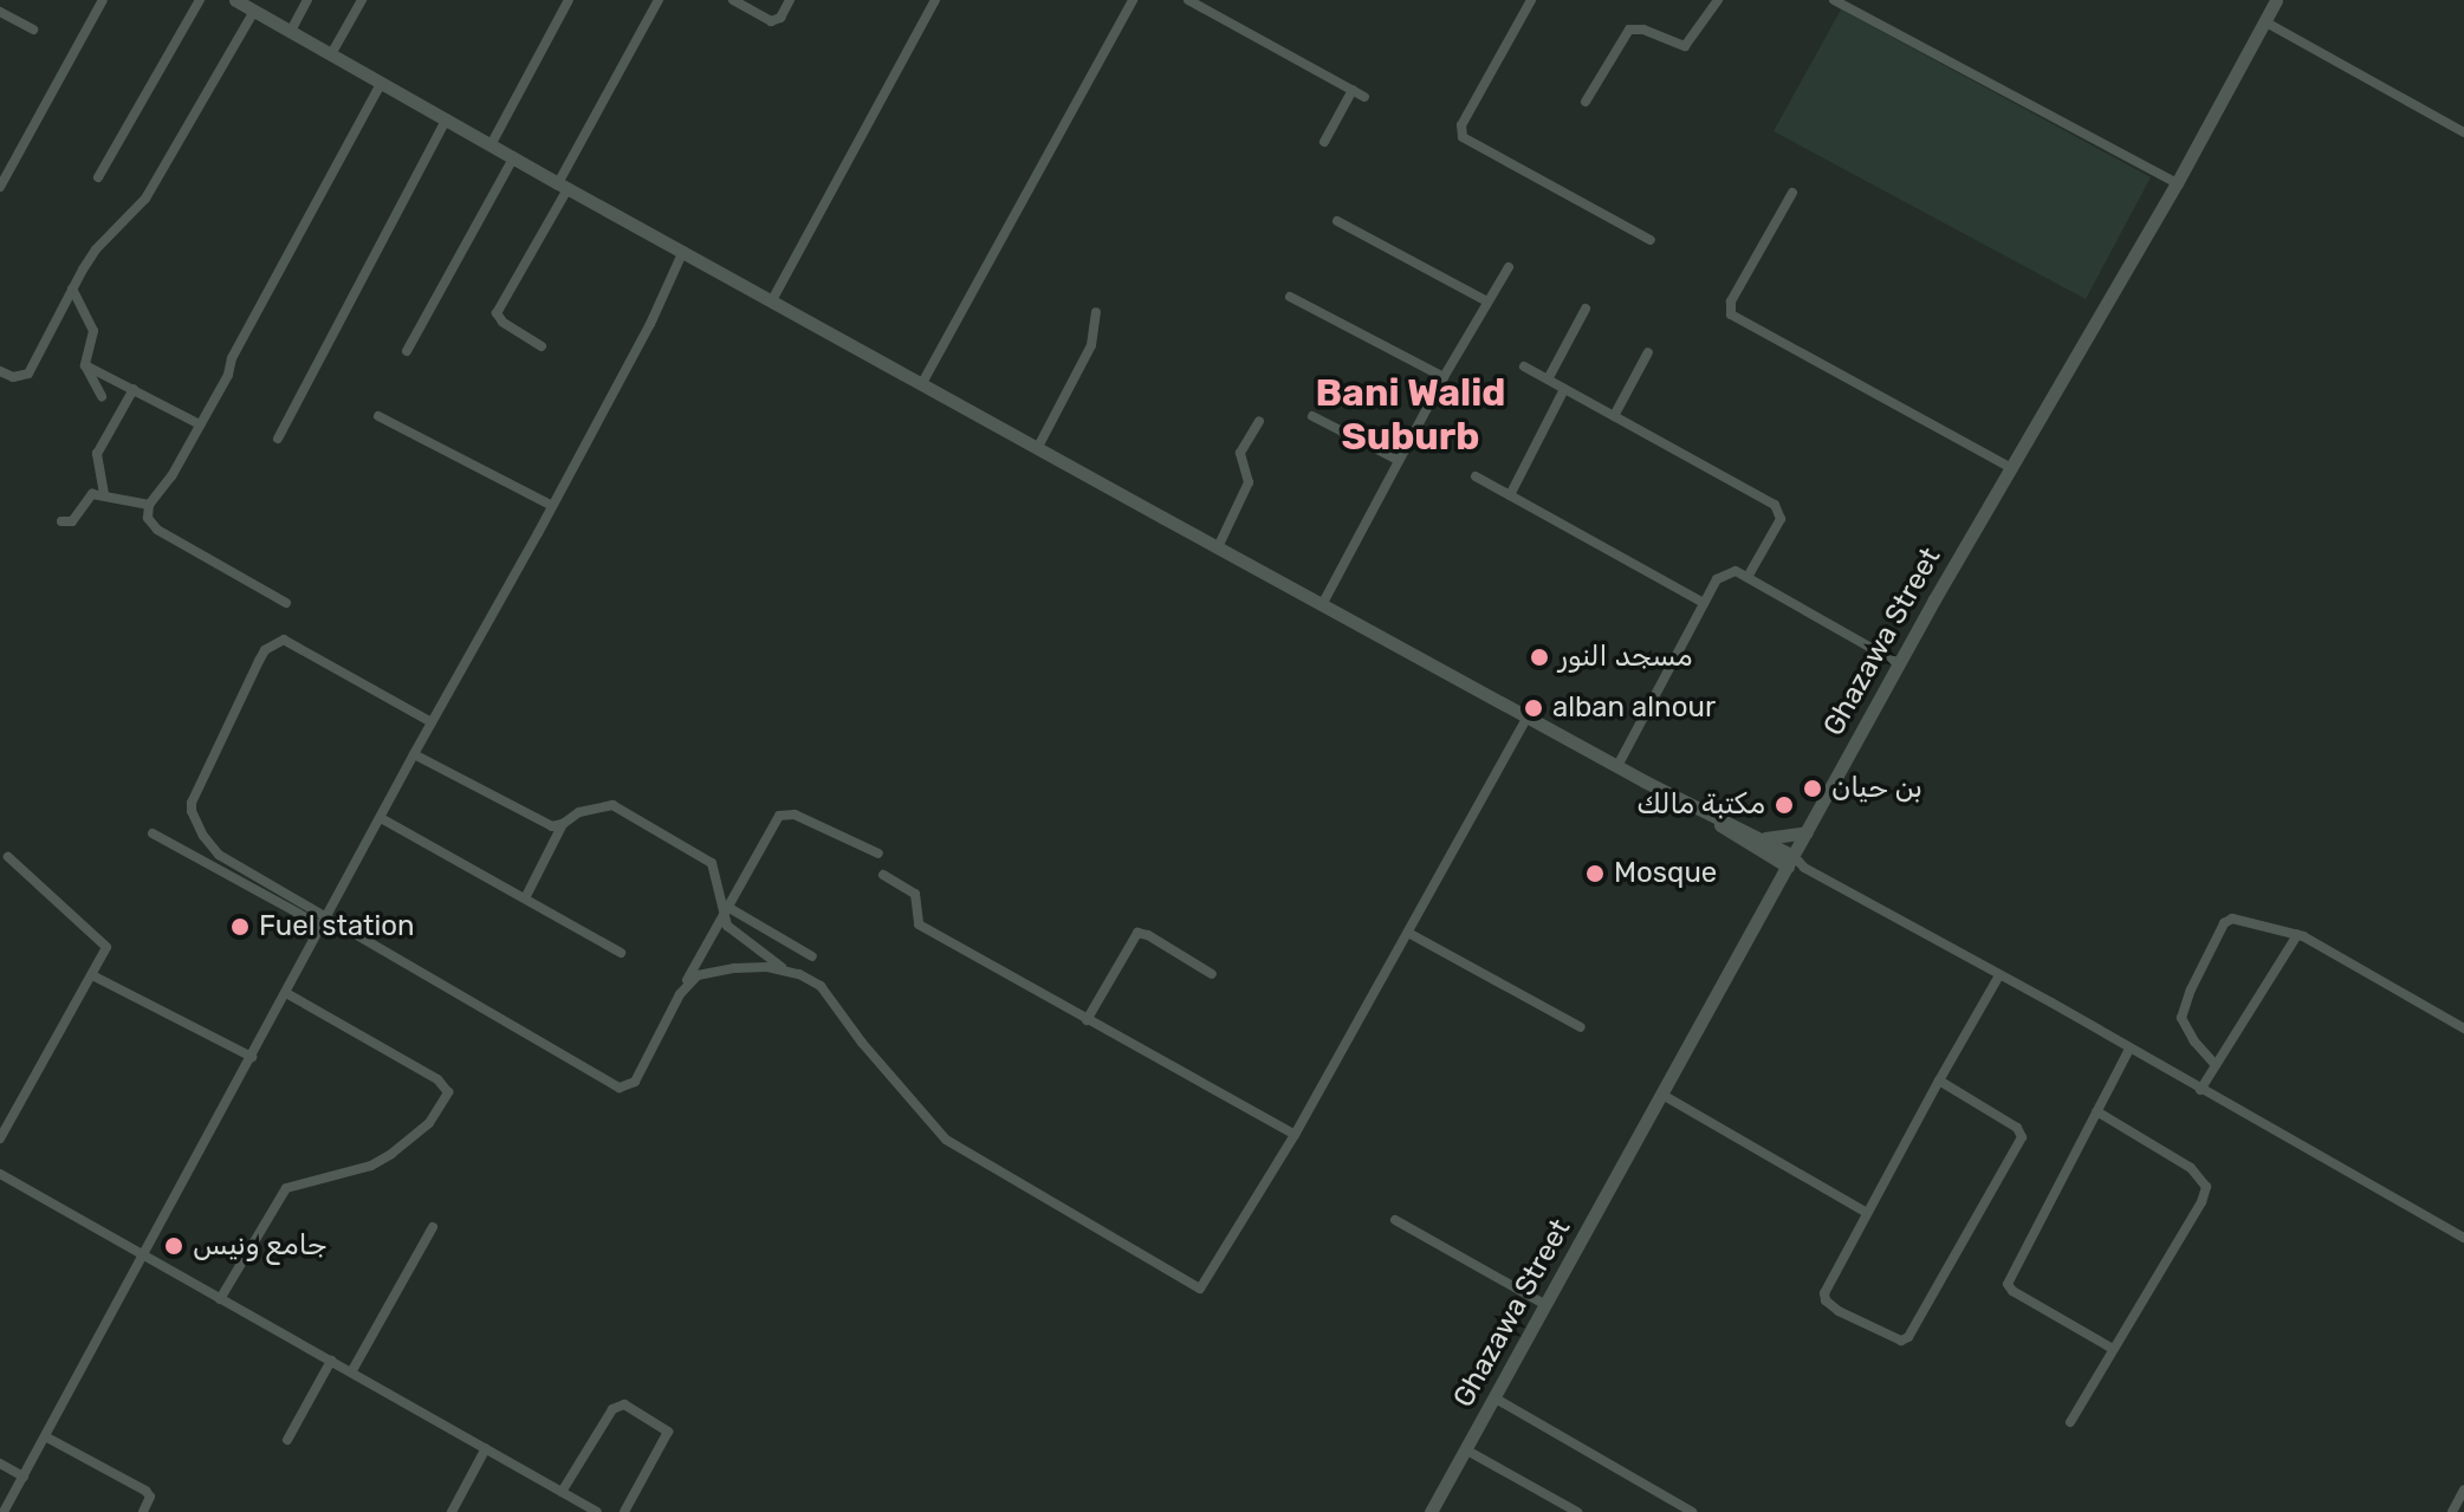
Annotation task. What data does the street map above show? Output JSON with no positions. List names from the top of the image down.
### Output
{
  "streets": {
    "main road": ["Ghazawa Street"]
  },
  "districts": ["Bani Walid Suburb"],
  "places": [
    "مسجد النور",
    "alban alnour",
    "بن حيان",
    "مكتبة مالك",
    "Mosque",
    "Fuel station",
    "جامع ونيس"
  ]
}
